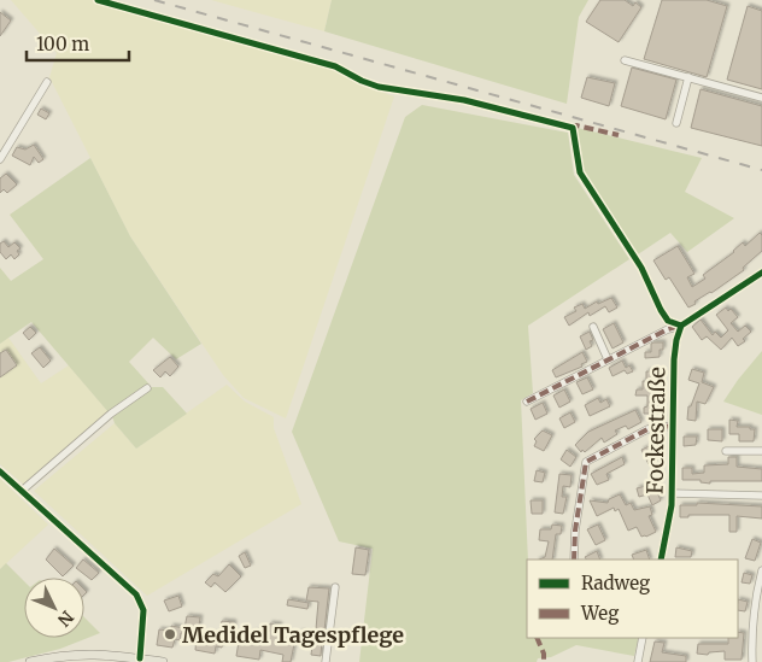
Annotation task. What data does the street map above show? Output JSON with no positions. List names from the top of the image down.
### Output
{
  "streets": {
    "street": ["Fockestraße"]
  },
  "places": ["Medidel Tagespflege"],
  "legend": ["Radweg", "Weg"],
  "scale_bar": "100 m",
  "north": "bottom right"
}
